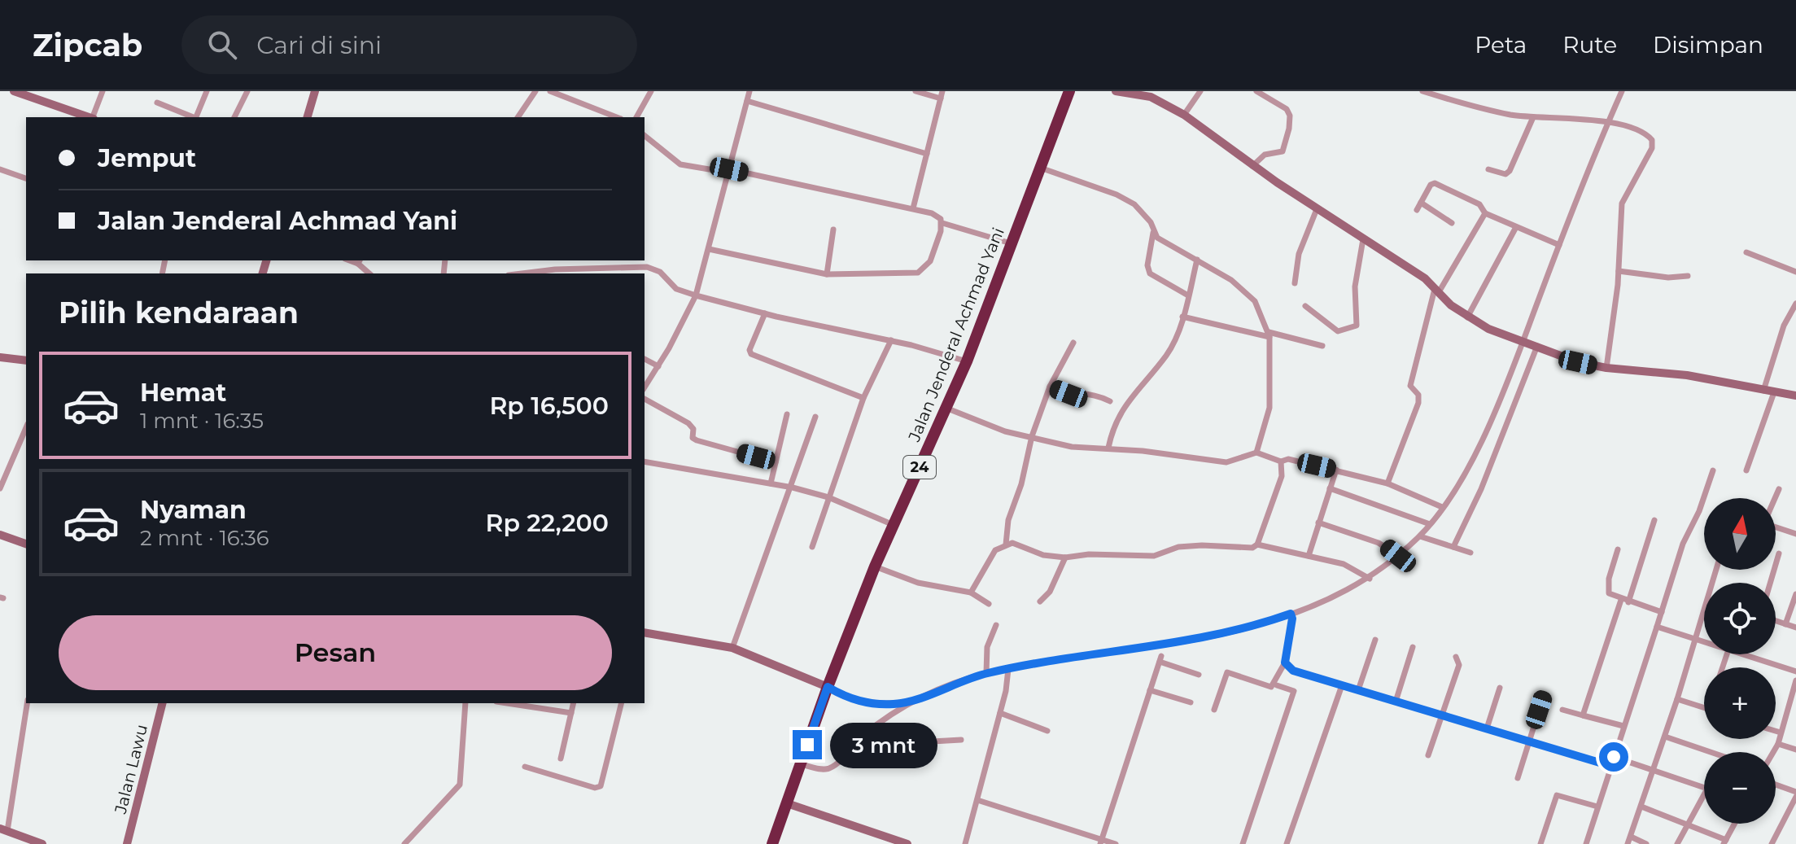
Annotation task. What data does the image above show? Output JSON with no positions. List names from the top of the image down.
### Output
{
  "streets": {
    "highway": ["Jalan Jenderal Achmad Yani", "24"],
    "street": ["Jalan Lawu"]
  },
  "north": "top",
  "page": {
    "header": "Zipcab",
    "search": "Cari di sini",
    "nav": ["Peta", "Rute", "Disimpan"],
    "banner": ["Jemput", "Jalan Jenderal Achmad Yani"],
    "heading": "Pilih kendaraan",
    "list": [
      {
        "name": "Hemat",
        "note": "1 mnt · 16:35",
        "value": "Rp 16,500"
      },
      {
        "name": "Nyaman",
        "note": "2 mnt · 16:36",
        "value": "Rp 22,200"
      }
    ],
    "map_buttons": ["+", "−"],
    "buttons": "Pesan",
    "bubble": "3 mnt"
  }
}
